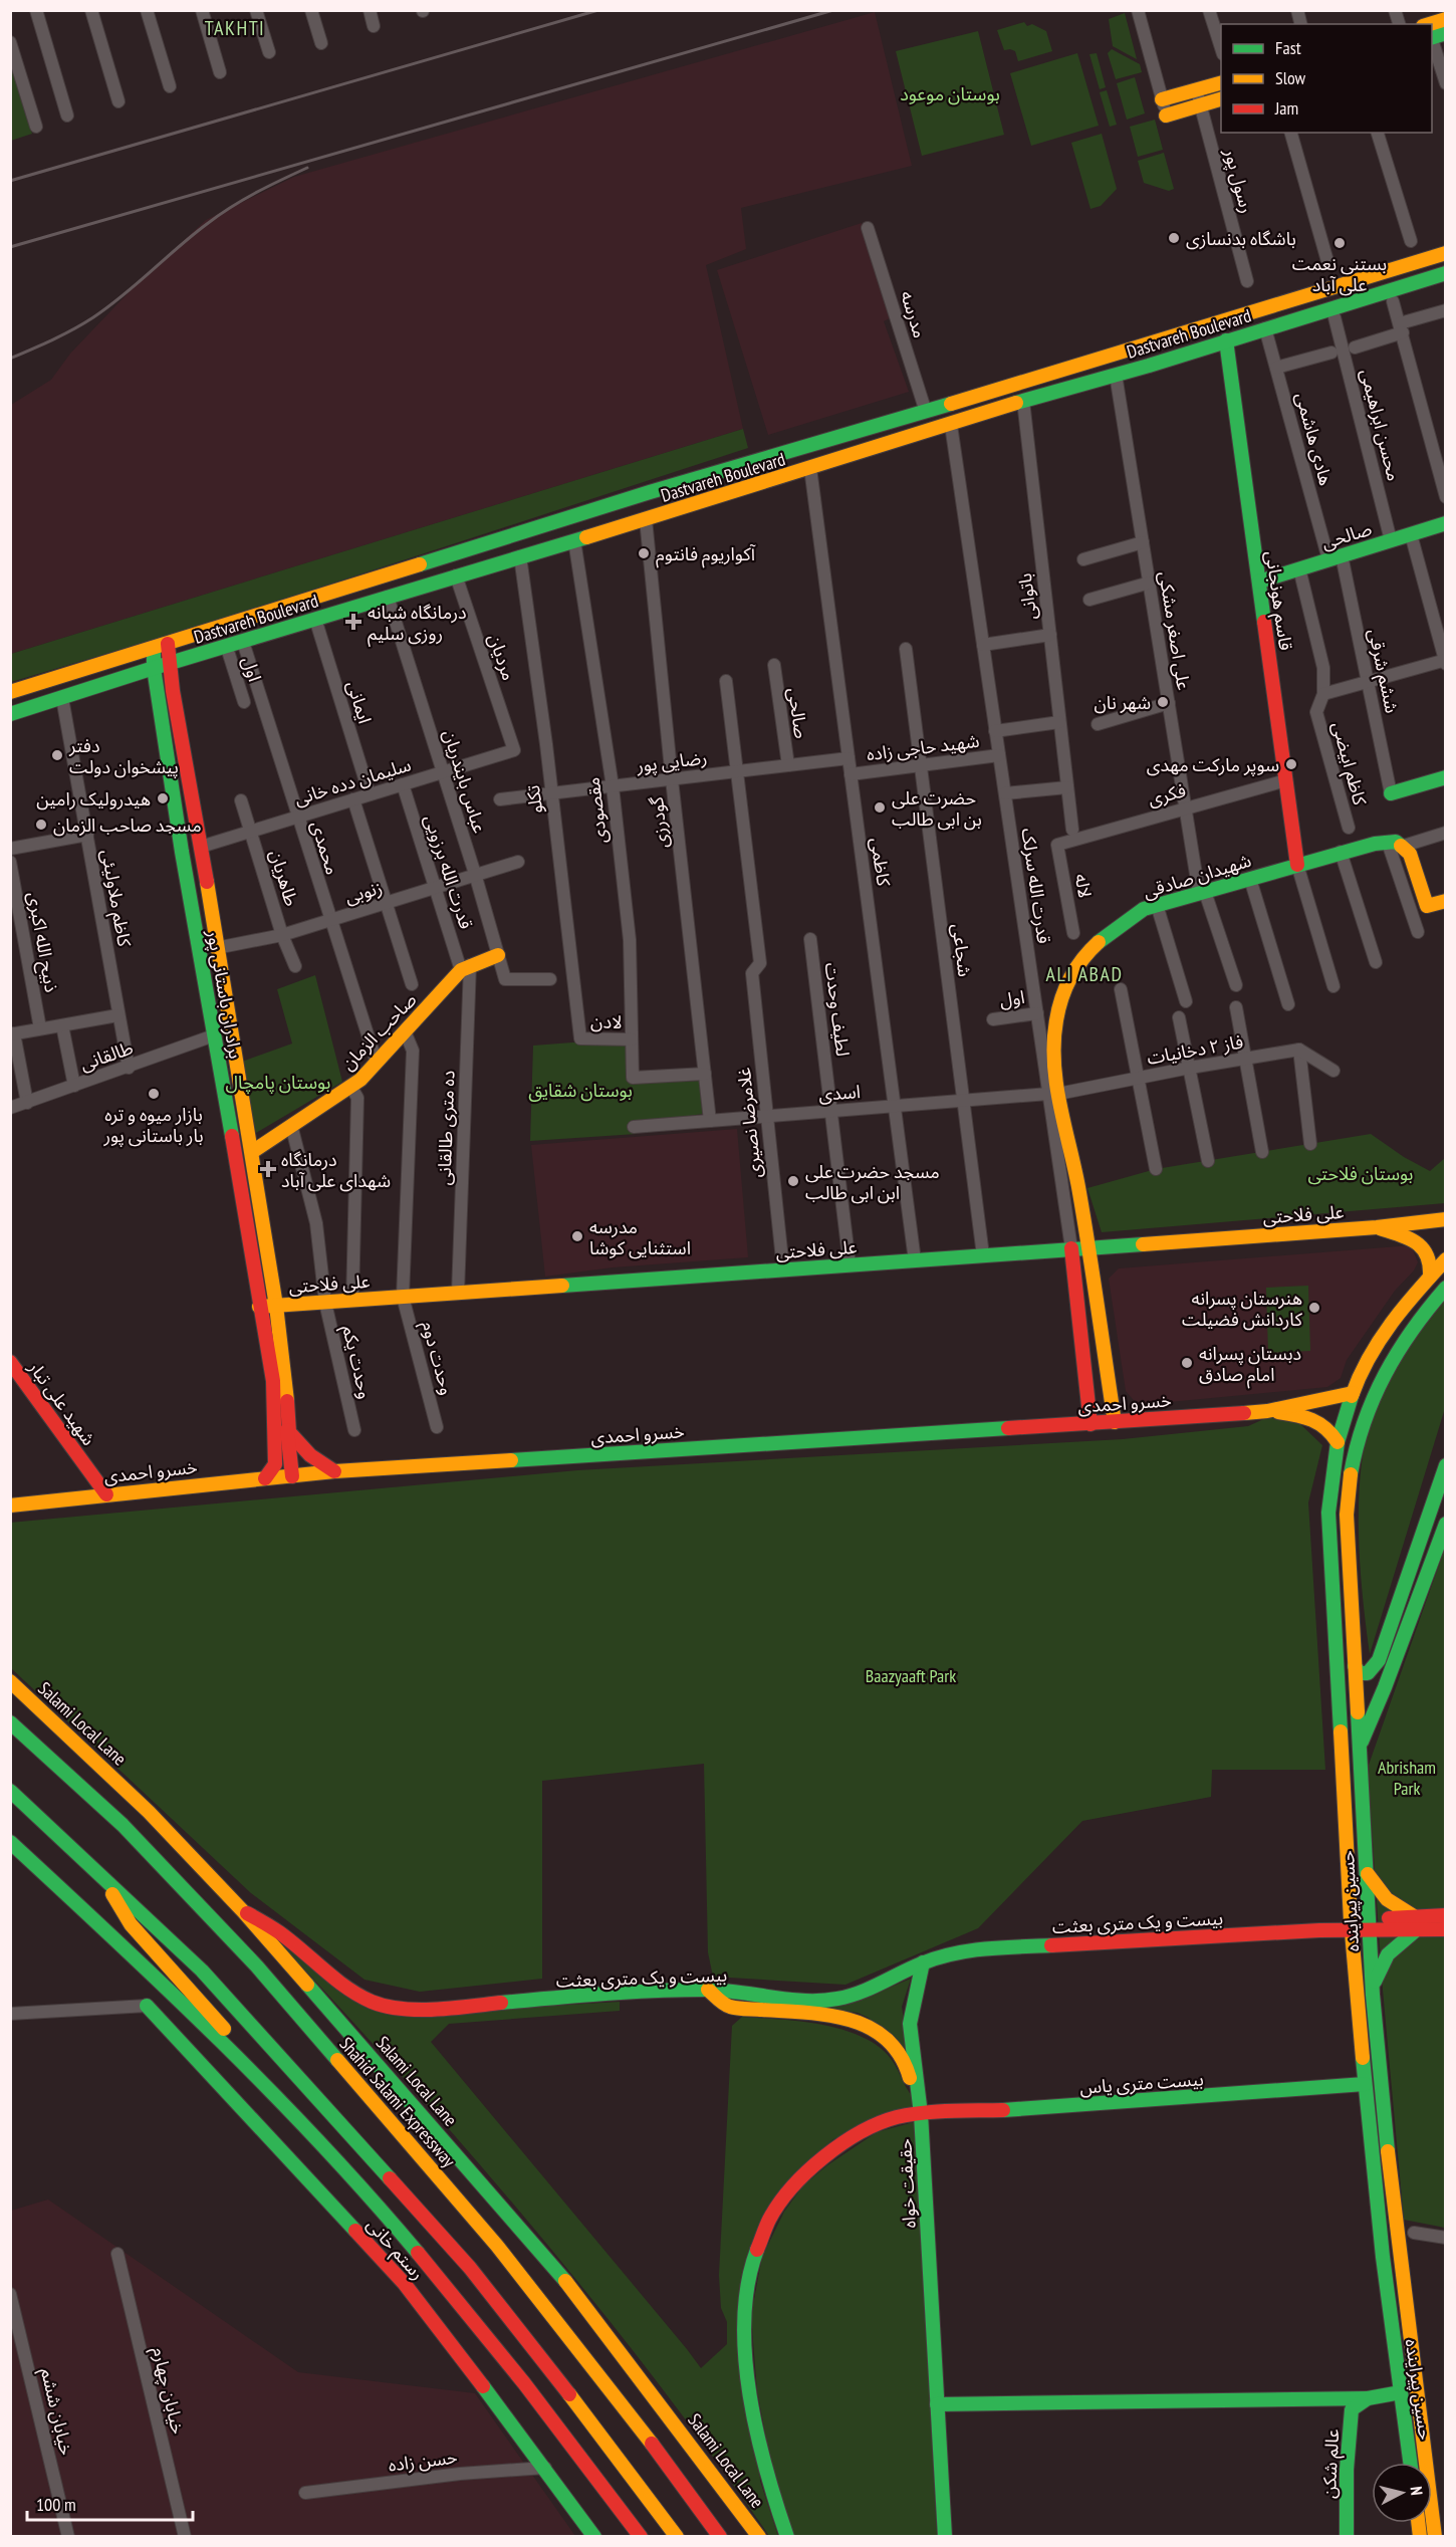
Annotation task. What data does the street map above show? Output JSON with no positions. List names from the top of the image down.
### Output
{
  "streets": {
    "main road": [
      "Dastvareh Boulevard",
      "صالحی",
      "قاسم هونجانی",
      "شهیدان صادقی",
      "قدرت الله سرلک",
      "برادران باستانی پور",
      "صاحب الزمان",
      "علی فلاحتی",
      "شهید علی تبار",
      "خسرو احمدی",
      "Salami Local Lane",
      "حسین پیراینده",
      "بیست و یک متری بعثت",
      "بیست متری یاس",
      "Shahid Salami Expressway",
      "حقیقت خواه",
      "رستم خانی",
      "عالم شکن"
    ],
    "street": [
      "رسول پور",
      "مدرسه",
      "محسن ابراهیمی",
      "هادی هاشمی",
      "باتوانی",
      "علی اصغر مشکی",
      "مردیان",
      "اول",
      "ششم شرقی",
      "ایمانی",
      "شهید حاجی زاده",
      "رضایی پور",
      "کاظم ابیضی",
      "سلیمان دده خانی",
      "عباس بایندریان",
      "فکری",
      "تکلو",
      "مقصودی",
      "گودرزی",
      "محمدی",
      "کاظمی",
      "قدرت الله برزویی",
      "طاهریان",
      "لاله",
      "زنوبی",
      "کاظم ملاولیئی",
      "ذبیح الله اکبری",
      "شجاعی",
      "لطیف وحدت",
      "لادن",
      "فاز ۲ دخانیات",
      "طالقانی",
      "اسدی",
      "غلامرضا نصیری",
      "ده متری طالقانی",
      "وحدت دوم",
      "وحدت یکم",
      "خیابان چهارم",
      "خیابان ششم",
      "حسن زاده"
    ]
  },
  "crossings": [
    ["مدرسه", "Dastvareh Boulevard"],
    ["Dastvareh Boulevard", "هادی هاشمی"],
    ["Dastvareh Boulevard", "باتوانی"],
    ["Dastvareh Boulevard", "قاسم هونجانی"],
    ["Dastvareh Boulevard", "علی اصغر مشکی"],
    ["Dastvareh Boulevard", "مردیان"],
    ["Dastvareh Boulevard", "اول"],
    ["Dastvareh Boulevard", "ایمانی"],
    ["Dastvareh Boulevard", "عباس بایندریان"],
    ["Dastvareh Boulevard", "تکلو"],
    ["Dastvareh Boulevard", "مقصودی"],
    ["Dastvareh Boulevard", "گودرزی"],
    ["Dastvareh Boulevard", "محمدی"],
    ["Dastvareh Boulevard", "کاظمی"],
    ["Dastvareh Boulevard", "قدرت الله سرلک"],
    ["Dastvareh Boulevard", "کاظم ملاولیئی"],
    ["Dastvareh Boulevard", "برادران باستانی پور"],
    ["محسن ابراهیمی", "صالحی"],
    ["هادی هاشمی", "صالحی"],
    ["هادی هاشمی", "ششم شرقی"],
    ["صالحی", "قاسم هونجانی"],
    ["صالحی", "ششم شرقی"],
    ["صالحی", "رضایی پور"],
    ["صالحی", "کاظم ابیضی"],
    ["قاسم هونجانی", "فکری"],
    ["قاسم هونجانی", "شهیدان صادقی"],
    ["علی اصغر مشکی", "فکری"],
    ["علی اصغر مشکی", "شهیدان صادقی"],
    ["مردیان", "سلیمان دده خانی"],
    ["اول", "قدرت الله سرلک"],
    ["ایمانی", "سلیمان دده خانی"],
    ["شهید حاجی زاده", "کاظمی"],
    ["شهید حاجی زاده", "قدرت الله سرلک"],
    ["شهید حاجی زاده", "شجاعی"],
    ["رضایی پور", "تکلو"],
    ["رضایی پور", "مقصودی"],
    ["رضایی پور", "گودرزی"],
    ["رضایی پور", "کاظمی"],
    ["رضایی پور", "غلامرضا نصیری"],
    ["سلیمان دده خانی", "عباس بایندریان"],
    ["سلیمان دده خانی", "محمدی"],
    ["سلیمان دده خانی", "قدرت الله برزویی"],
    ["سلیمان دده خانی", "طاهریان"],
    ["سلیمان دده خانی", "برادران باستانی پور"],
    ["عباس بایندریان", "زنوبی"],
    ["عباس بایندریان", "صاحب الزمان"],
    ["فکری", "لاله"],
    ["تکلو", "لادن"],
    ["مقصودی", "گودرزی"],
    ["مقصودی", "لادن"],
    ["گودرزی", "اسدی"],
    ["محمدی", "زنوبی"],
    ["محمدی", "صاحب الزمان"],
    ["کاظمی", "اسدی"],
    ["کاظمی", "علی فلاحتی"],
    ["قدرت الله برزویی", "زنوبی"],
    ["قدرت الله برزویی", "صاحب الزمان"],
    ["قدرت الله برزویی", "ده متری طالقانی"],
    ["شهیدان صادقی", "قدرت الله سرلک"],
    ["شهیدان صادقی", "فاز ۲ دخانیات"],
    ["شهیدان صادقی", "اسدی"],
    ["شهیدان صادقی", "علی فلاحتی"],
    ["طاهریان", "زنوبی"],
    ["قدرت الله سرلک", "فاز ۲ دخانیات"],
    ["قدرت الله سرلک", "اسدی"],
    ["قدرت الله سرلک", "علی فلاحتی"],
    ["قدرت الله سرلک", "خسرو احمدی"],
    ["زنوبی", "برادران باستانی پور"],
    ["کاظم ملاولیئی", "طالقانی"],
    ["شجاعی", "اسدی"],
    ["شجاعی", "علی فلاحتی"],
    ["برادران باستانی پور", "صاحب الزمان"],
    ["برادران باستانی پور", "طالقانی"],
    ["برادران باستانی پور", "علی فلاحتی"],
    ["برادران باستانی پور", "خسرو احمدی"],
    ["لطیف وحدت", "اسدی"],
    ["لطیف وحدت", "علی فلاحتی"],
    ["صاحب الزمان", "ده متری طالقانی"],
    ["صاحب الزمان", "وحدت دوم"],
    ["صاحب الزمان", "وحدت یکم"],
    ["فاز ۲ دخانیات", "اسدی"],
    ["اسدی", "غلامرضا نصیری"],
    ["غلامرضا نصیری", "علی فلاحتی"],
    ["ده متری طالقانی", "علی فلاحتی"],
    ["علی فلاحتی", "وحدت دوم"],
    ["علی فلاحتی", "وحدت یکم"],
    ["شهید علی تبار", "خسرو احمدی"],
    ["Salami Local Lane", "بیست و یک متری بعثت"],
    ["حسین پیراینده", "بیست و یک متری بعثت"],
    ["حسین پیراینده", "بیست متری یاس"],
    ["بیست و یک متری بعثت", "حقیقت خواه"],
    ["بیست متری یاس", "حقیقت خواه"],
    ["رستم خانی", "حسن زاده"]
  ],
  "districts": ["TAKHTI", "ALI ABAD"],
  "parks": [
    "بوستان موعود",
    "بوستان پامچال",
    "بوستان شقایق",
    "بوستان فلاحتی",
    "Baazyaaft Park",
    "Abrisham Park"
  ],
  "places": {
    "other": [
      "باشگاه بدنسازی",
      "بستنی نعمت علی آباد",
      "آکواریوم فانتوم",
      "شهر نان",
      "دفتر پیشخوان دولت",
      "سوپر مارکت مهدی",
      "هیدرولیک رامین",
      "حضرت علی بن ابی طالب",
      "مسجد صاحب الزمان",
      "بازار میوه و تره بار باستانی پور",
      "مسجد حضرت علی ابن ابی طالب",
      "مدرسه استثنایی کوشا",
      "هنرستان پسرانه کاردانش فضیلت",
      "دبستان پسرانه امام صادق"
    ],
    "health": ["درمانگاه شبانه روزی سلیم", "درمانگاه شهدای علی آباد"]
  },
  "legend": ["Fast", "Slow", "Jam"],
  "scale_bar": "100 m",
  "north": "right"
}
